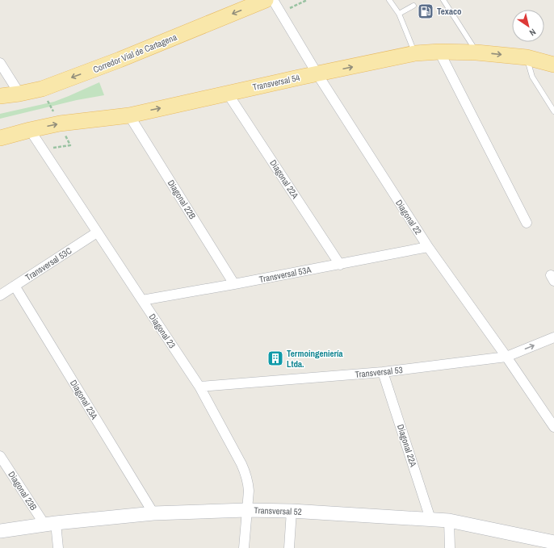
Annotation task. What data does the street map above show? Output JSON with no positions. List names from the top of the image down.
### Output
{
  "streets": {
    "main road": ["Corredor Vial de Cartagena", "Transversal 54"],
    "street": [
      "Diagonal 22A",
      "Diagonal 22B",
      "Diagonal 22",
      "Transversal 53C",
      "Transversal 53A",
      "Diagonal 23",
      "Transversal 53",
      "Diagonal 23A",
      "Diagonal 23B",
      "Transversal 52"
    ]
  },
  "crossings": [
    ["Transversal 54", "Diagonal 22A"],
    ["Transversal 54", "Diagonal 22B"],
    ["Transversal 54", "Diagonal 22"],
    ["Transversal 54", "Diagonal 23"],
    ["Diagonal 22A", "Transversal 53A"],
    ["Diagonal 22A", "Transversal 53"],
    ["Diagonal 22A", "Transversal 52"],
    ["Diagonal 22B", "Transversal 53A"],
    ["Diagonal 22", "Transversal 53A"],
    ["Diagonal 22", "Transversal 53"],
    ["Transversal 53C", "Diagonal 23"],
    ["Transversal 53C", "Diagonal 23A"],
    ["Transversal 53A", "Diagonal 23"],
    ["Diagonal 23", "Transversal 53"],
    ["Diagonal 23", "Transversal 52"],
    ["Diagonal 23A", "Transversal 52"],
    ["Diagonal 23B", "Transversal 52"]
  ],
  "one_way": ["Corredor Vial de Cartagena", "Transversal 54"],
  "places": {
    "fuel station": ["Texaco"],
    "building": ["Termoingeniería Ltda."]
  },
  "north": "bottom right"
}
